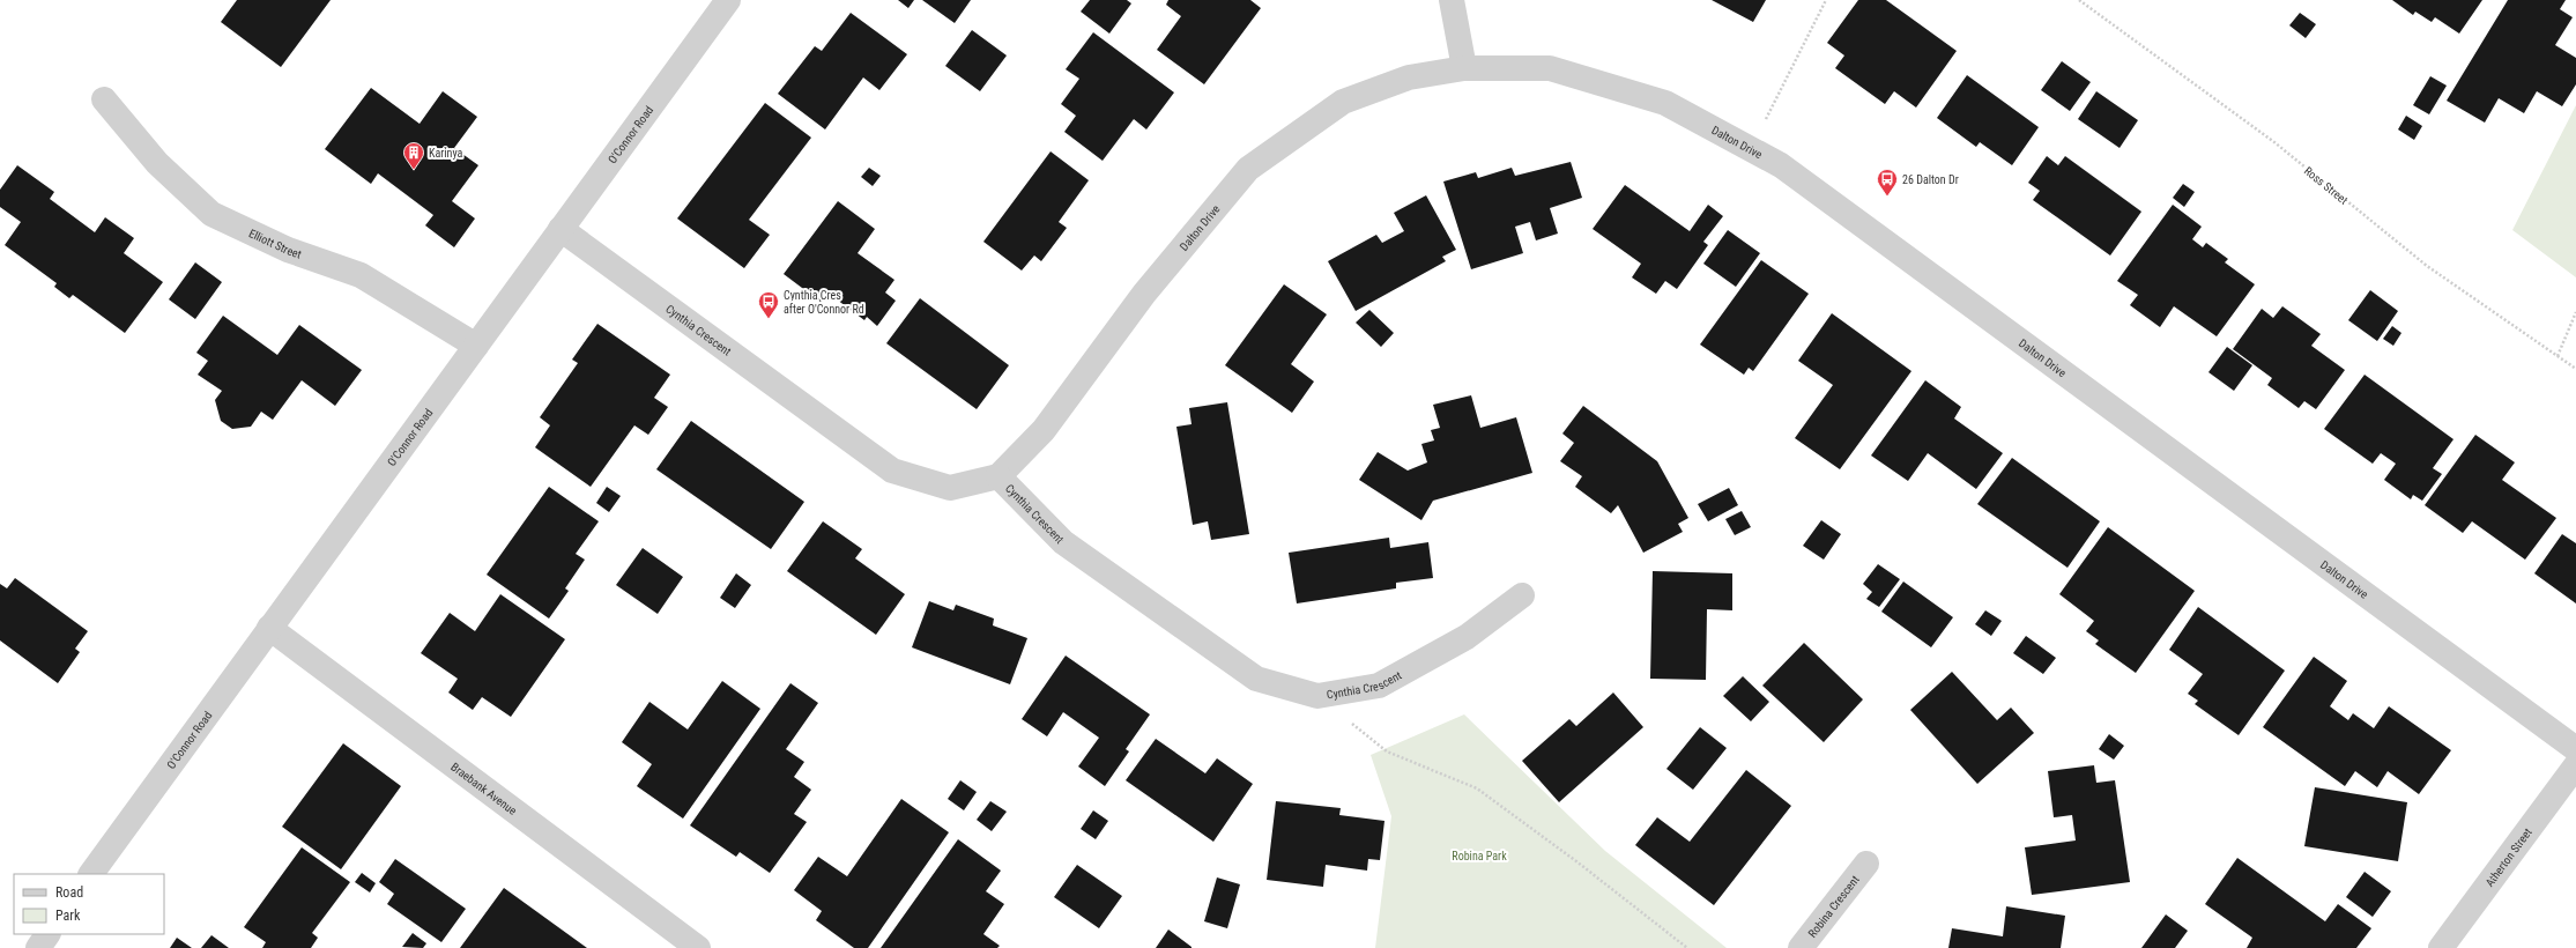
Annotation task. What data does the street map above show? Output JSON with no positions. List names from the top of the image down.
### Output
{
  "streets": {
    "street": [
      "O'Connor Road",
      "Dalton Drive",
      "Elliott Street",
      "Cynthia Crescent",
      "Braebank Avenue",
      "Atherton Street",
      "Robina Crescent"
    ],
    "path": ["Ross Street"]
  },
  "crossings": [
    ["O'Connor Road", "Elliott Street"],
    ["O'Connor Road", "Cynthia Crescent"],
    ["O'Connor Road", "Braebank Avenue"],
    ["Dalton Drive", "Cynthia Crescent"]
  ],
  "parks": ["Robina Park"],
  "places": {
    "building": ["Karinya"],
    "bus stop": ["26 Dalton Dr", "Cynthia Cres after O'Connor Rd"]
  },
  "legend": ["Road", "Park"]
}
